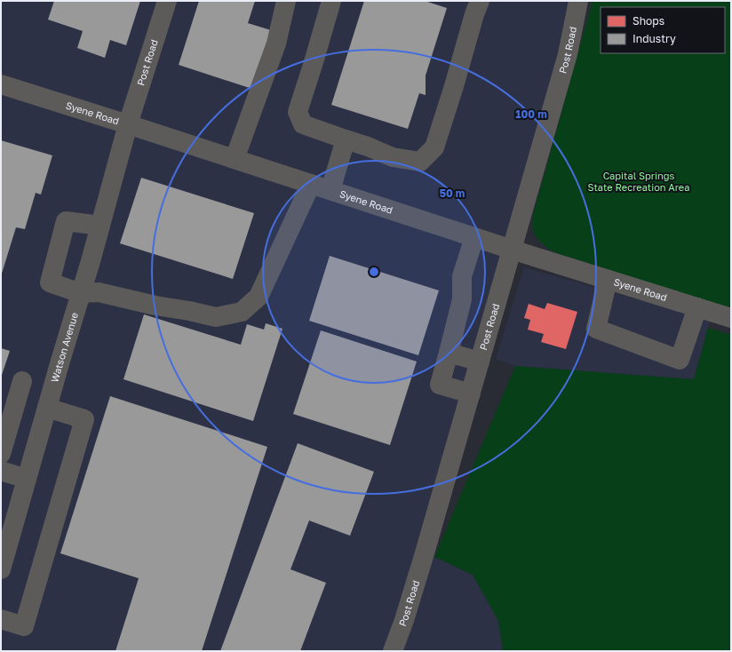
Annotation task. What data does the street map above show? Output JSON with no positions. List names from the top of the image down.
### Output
{
  "streets": {
    "street": ["Post Road", "Syene Road", "Watson Avenue"]
  },
  "crossings": [
    ["Post Road", "Syene Road"],
    ["Post Road", "Watson Avenue"],
    ["Syene Road", "Watson Avenue"]
  ],
  "parks": ["Capital Springs State Recreation Area"],
  "legend": ["Shops", "Industry"],
  "rings": ["100 m", "50 m"]
}
